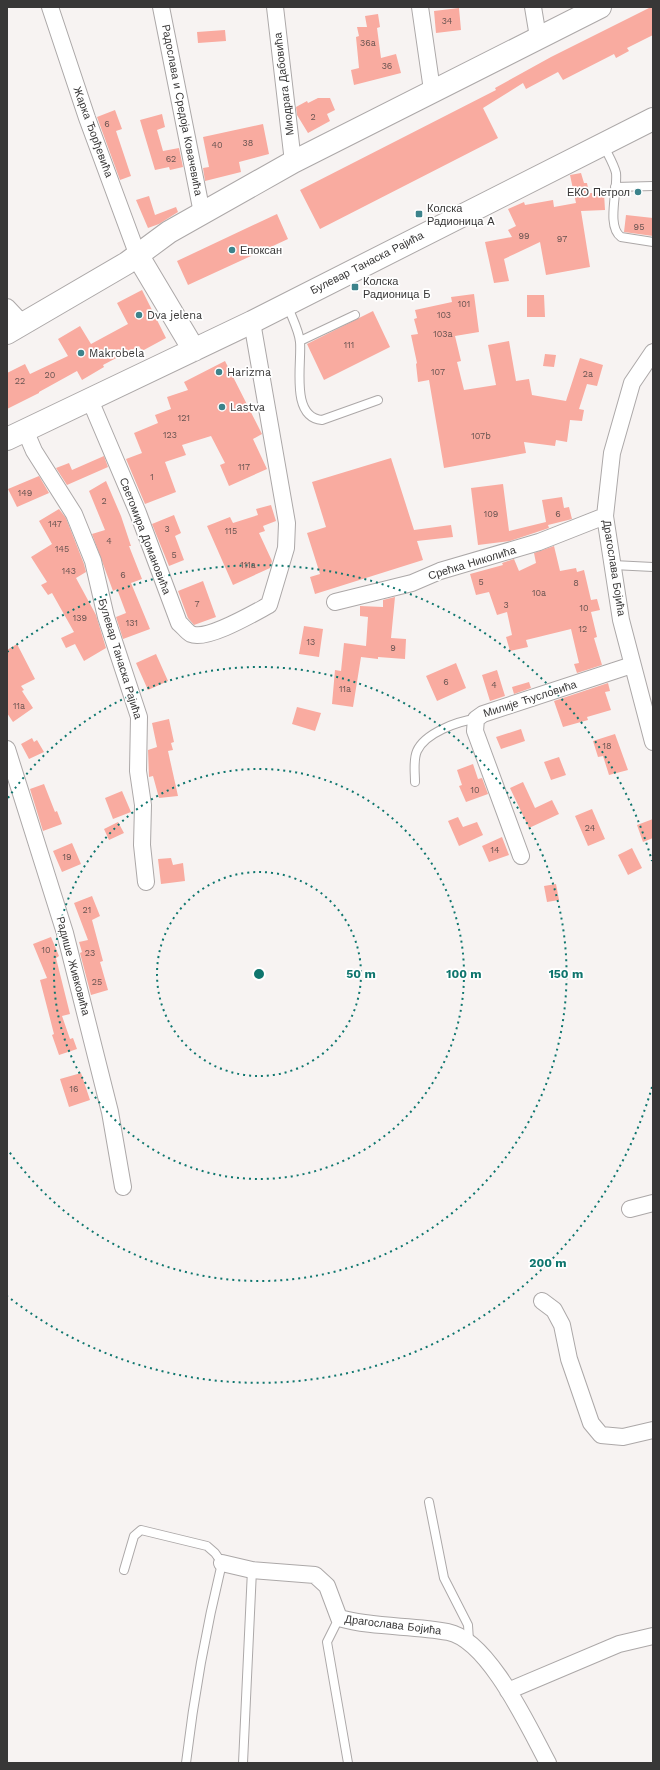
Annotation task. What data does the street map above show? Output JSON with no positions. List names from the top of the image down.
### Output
{
  "streets": {
    "street": [
      "Миодрага Дабовића",
      "Радослава и Средоја Ковачевића",
      "Жарка Ђорђевића",
      "Булевар Танаска Рајића",
      "Светомира Домановића",
      "Срећка Николића",
      "Драгослава Бојића",
      "Милије Ћусловића",
      "Радише Живковића"
    ]
  },
  "crossings": [
    ["Булевар Танаска Рајића", "Светомира Домановића"],
    ["Срећка Николића", "Драгослава Бојића"],
    ["Драгослава Бојића", "Милије Ћусловића"]
  ],
  "places": {
    "other": [
      "ЕКО Петрол",
      "Епоксан",
      "Dva jelena",
      "Makrobela",
      "Harizma",
      "Lastva"
    ],
    "transit": ["Колска Радионица А", "Колска Радионица Б"]
  },
  "house_numbers": [
    "34",
    "36a",
    "36",
    "2",
    "6",
    "38",
    "40",
    "62",
    "95",
    "99",
    "97",
    "101",
    "103",
    "103a",
    "111",
    "107",
    "2a",
    "20",
    "22",
    "121",
    "123",
    "107b",
    "117",
    "1",
    "149",
    "2",
    "109",
    "6",
    "147",
    "3",
    "115",
    "4",
    "145",
    "5",
    "111a",
    "143",
    "6",
    "5",
    "8",
    "10a",
    "7",
    "3",
    "10",
    "139",
    "131",
    "12",
    "13",
    "9",
    "6",
    "4",
    "11a",
    "11a",
    "18",
    "10",
    "24",
    "14",
    "19",
    "21",
    "10",
    "23",
    "25",
    "16"
  ],
  "rings": [
    "50 m",
    "100 m",
    "150 m",
    "200 m"
  ]
}
